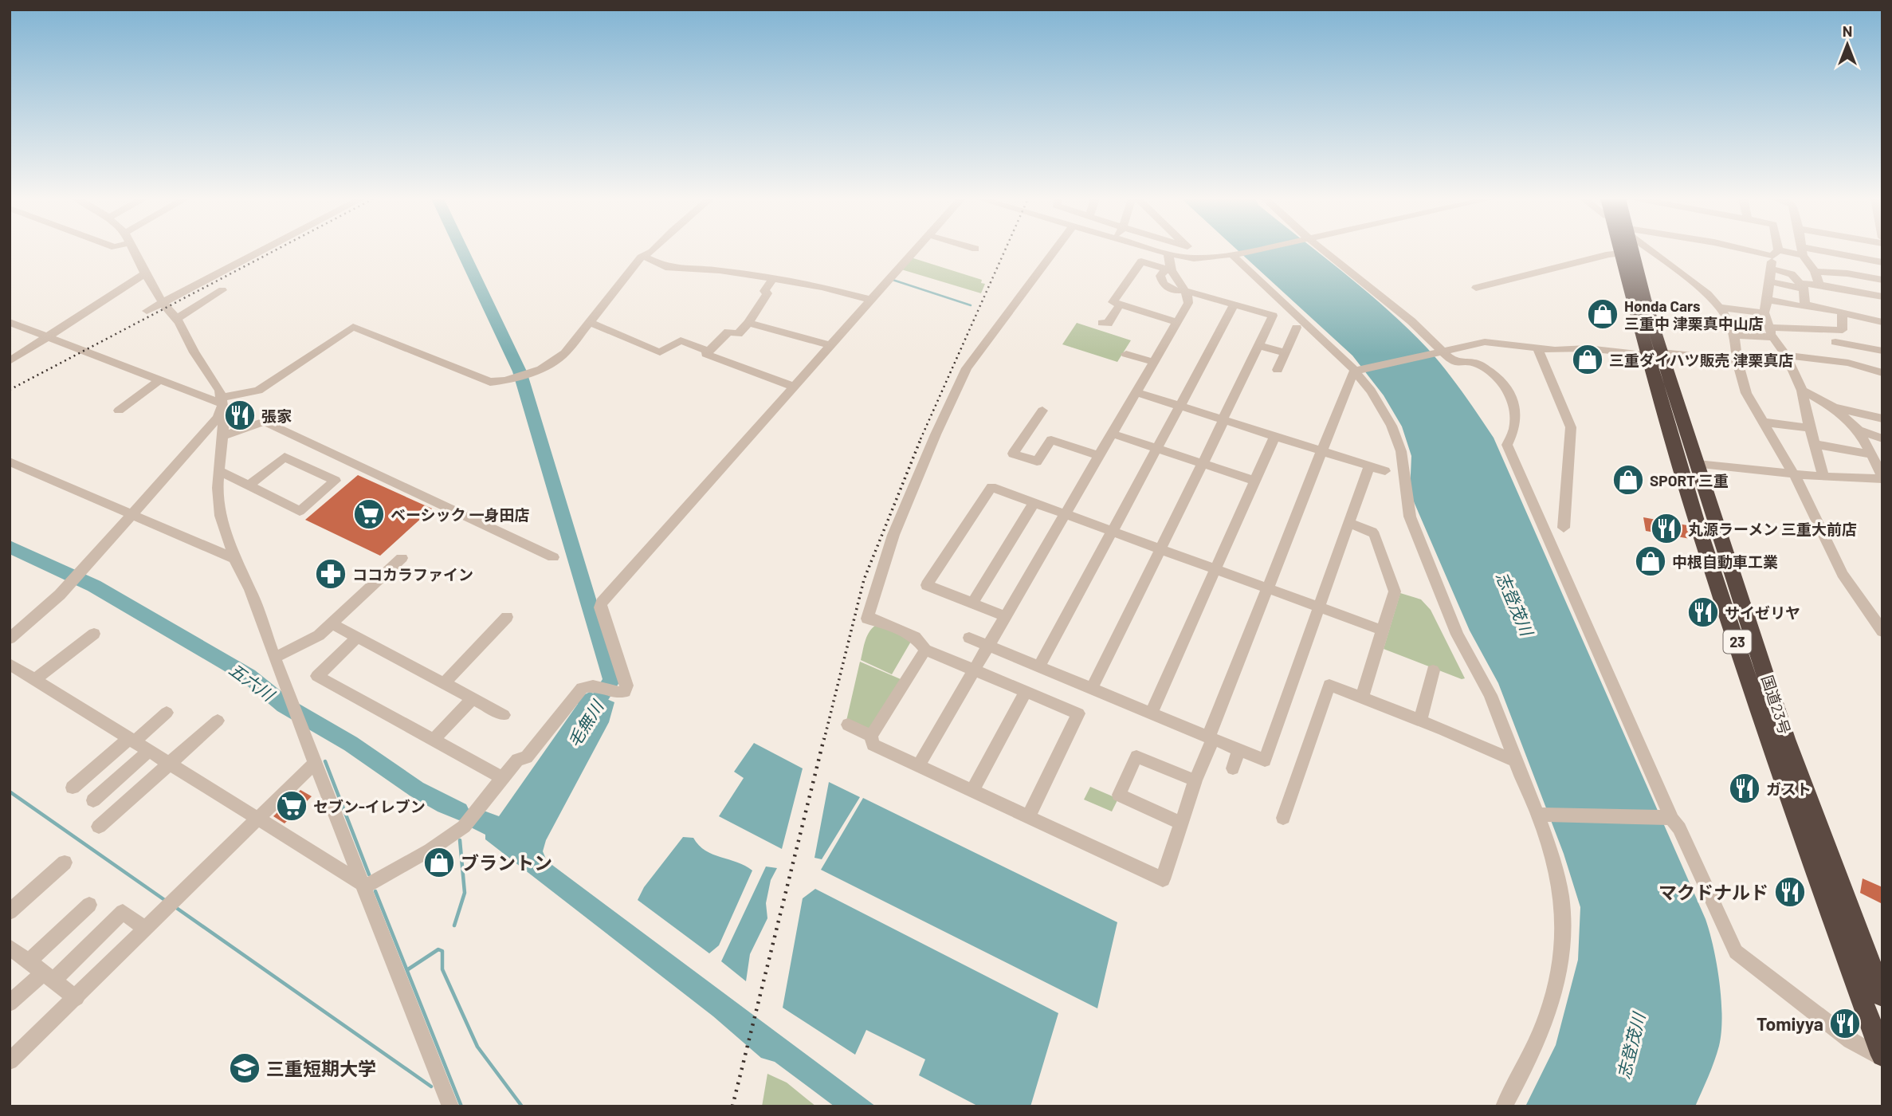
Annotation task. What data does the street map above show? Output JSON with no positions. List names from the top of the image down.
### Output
{
  "streets": {
    "highway": ["23", "国道23号"]
  },
  "water": ["志登茂川", "五六川", "毛無川"],
  "places": {
    "shop": [
      "Honda Cars 三重中 津栗真中山店",
      "三重ダイハツ販売 津栗真店",
      "SPORT 三重",
      "中根自動車工業",
      "ブラントン"
    ],
    "restaurant": [
      "張家",
      "丸源ラーメン 三重大前店",
      "サイゼリヤ",
      "ガスト",
      "マクドナルド",
      "Tomiyya"
    ],
    "supermarket": ["ベーシック 一身田店", "セブン-イレブン"],
    "pharmacy": ["ココカラファイン"],
    "school or university": ["三重短期大学"]
  },
  "north": "top"
}
